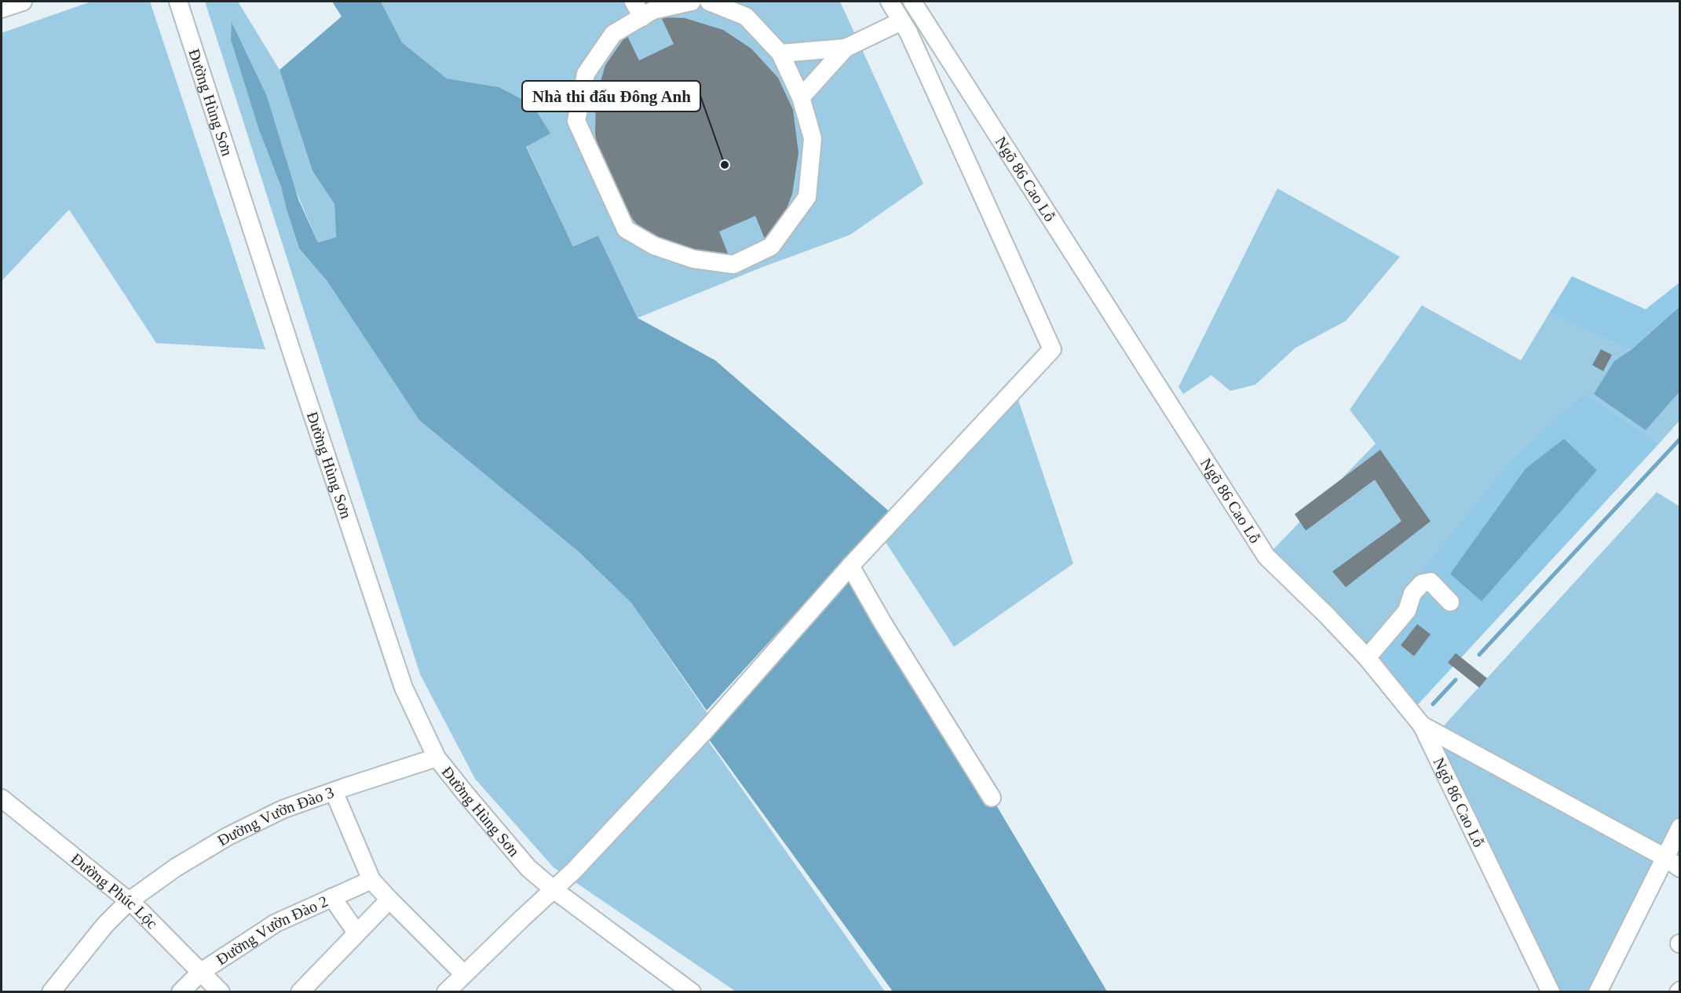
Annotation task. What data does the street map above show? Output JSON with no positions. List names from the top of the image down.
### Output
{
  "streets": {
    "street": [
      "Đường Hùng Sơn",
      "Ngõ 86 Cao Lỗ",
      "Đường Vườn Đào 3",
      "Đường Phúc Lộc",
      "Đường Vườn Đào 2"
    ]
  },
  "crossings": [
    ["Đường Hùng Sơn", "Đường Vườn Đào 3"],
    ["Đường Vườn Đào 3", "Đường Phúc Lộc"],
    ["Đường Phúc Lộc", "Đường Vườn Đào 2"]
  ],
  "places": ["Nhà thi đấu Đông Anh"]
}
